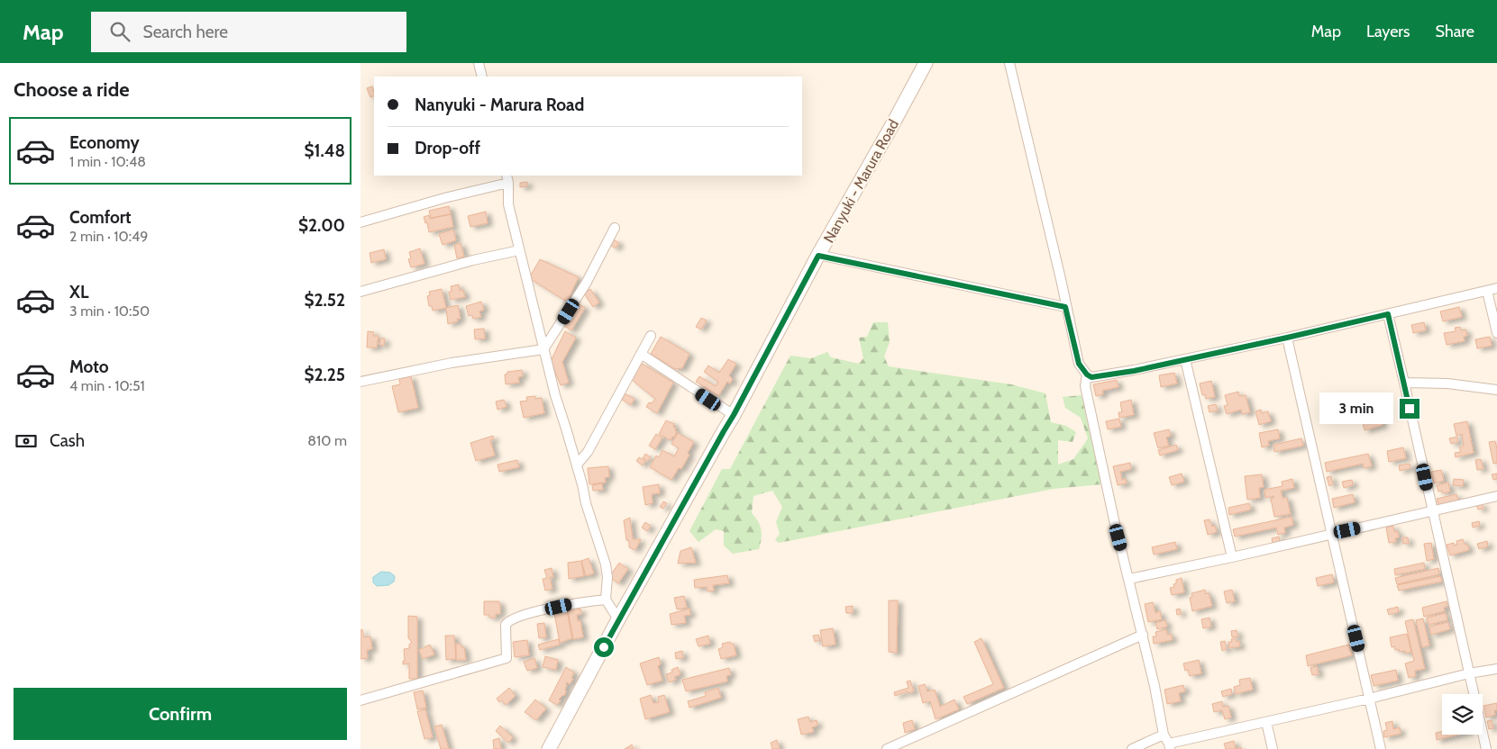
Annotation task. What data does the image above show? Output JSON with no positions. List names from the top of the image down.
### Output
{
  "streets": {
    "street": ["Nanyuki - Marura Road"]
  },
  "page": {
    "header": "Map",
    "search": "Search here",
    "nav": ["Map", "Layers", "Share"],
    "heading": "Choose a ride",
    "banner": ["Nanyuki - Marura Road", "Drop-off"],
    "list": [
      {
        "name": "Economy",
        "note": "1 min · 10:48",
        "value": "$1.48"
      },
      {
        "name": "Comfort",
        "note": "2 min · 10:49",
        "value": "$2.00"
      },
      {
        "name": "XL",
        "note": "3 min · 10:50",
        "value": "$2.52"
      },
      {
        "name": "Moto",
        "note": "4 min · 10:51",
        "value": "$2.25"
      }
    ],
    "bubble": "3 min",
    "pay": ["Cash", "810 m"],
    "buttons": "Confirm"
  }
}
